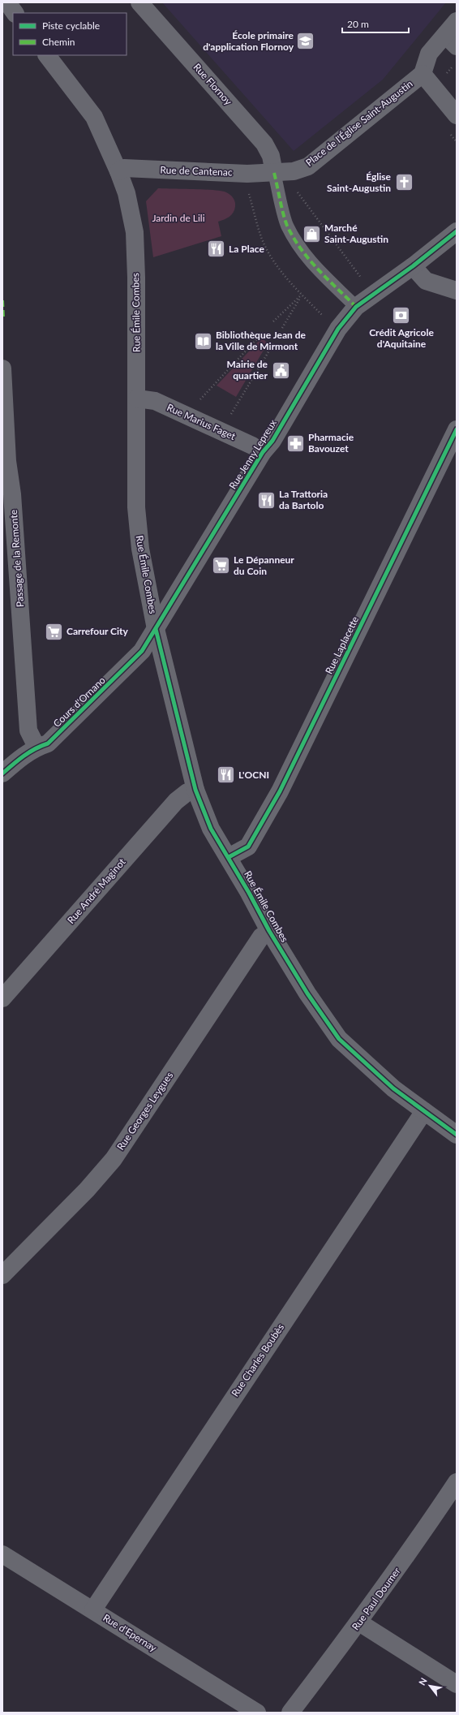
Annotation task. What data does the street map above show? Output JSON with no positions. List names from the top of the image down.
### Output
{
  "streets": {
    "street": [
      "Rue Flornoy",
      "Place de l'Église Saint-Augustin",
      "Rue de Cantenac",
      "Rue Émile Combes",
      "Rue Marius Faget",
      "Rue Jenny Lepreux",
      "Passage de la Remonte",
      "Rue Laplacette",
      "Cours d'Ornano",
      "Rue André Maginot",
      "Rue Georges Leygues",
      "Rue Charles Boubès",
      "Rue Paul Doumer",
      "Rue d'Epernay"
    ]
  },
  "crossings": [
    ["Rue Flornoy", "Place de l'Église Saint-Augustin"],
    ["Rue Flornoy", "Rue de Cantenac"],
    ["Place de l'Église Saint-Augustin", "Rue de Cantenac"],
    ["Rue de Cantenac", "Rue Émile Combes"],
    ["Rue Émile Combes", "Rue Marius Faget"],
    ["Rue Émile Combes", "Rue Jenny Lepreux"],
    ["Rue Émile Combes", "Rue Laplacette"],
    ["Rue Émile Combes", "Cours d'Ornano"],
    ["Rue Émile Combes", "Rue André Maginot"],
    ["Rue Émile Combes", "Rue Georges Leygues"],
    ["Rue Émile Combes", "Rue Charles Boubès"],
    ["Rue Marius Faget", "Rue Jenny Lepreux"],
    ["Rue Jenny Lepreux", "Cours d'Ornano"],
    ["Passage de la Remonte", "Cours d'Ornano"],
    ["Rue Charles Boubès", "Rue d'Epernay"]
  ],
  "parks": ["Jardin de Lili"],
  "places": {
    "school or university": ["École primaire d'application Flornoy"],
    "church": ["Église Saint-Augustin"],
    "shop": ["Marché Saint-Augustin"],
    "restaurant": ["La Place", "La Trattoria da Bartolo", "L'OCNI"],
    "bank": ["Crédit Agricole d'Aquitaine"],
    "library": ["Bibliothèque Jean de la Ville de Mirmont"],
    "public building": ["Mairie de quartier"],
    "pharmacy": ["Pharmacie Bavouzet"],
    "supermarket": ["Le Dépanneur du Coin", "Carrefour City"]
  },
  "legend": ["Piste cyclable", "Chemin"],
  "scale_bar": "20 m",
  "north": "top left"
}
